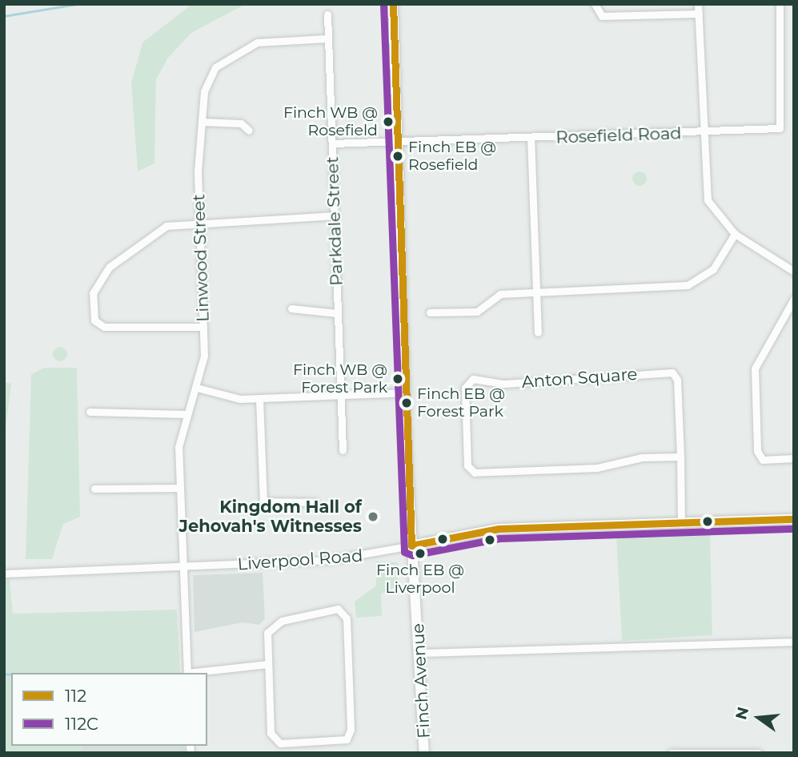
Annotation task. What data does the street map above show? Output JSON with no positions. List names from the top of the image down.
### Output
{
  "streets": {
    "main road": ["Liverpool Road", "Finch Avenue"],
    "street": [
      "Rosefield Road",
      "Parkdale Street",
      "Linwood Street",
      "Anton Square"
    ]
  },
  "crossings": [
    ["Rosefield Road", "Parkdale Street"],
    ["Rosefield Road", "Finch Avenue"],
    ["Parkdale Street", "Linwood Street"],
    ["Linwood Street", "Liverpool Road"],
    ["Anton Square", "Liverpool Road"],
    ["Liverpool Road", "Finch Avenue"]
  ],
  "places": [
    "Finch WB @ Rosefield",
    "Finch EB @ Rosefield",
    "Finch WB @ Forest Park",
    "Finch EB @ Forest Park",
    "Kingdom Hall of Jehovah's Witnesses",
    "Finch EB @ Liverpool"
  ],
  "lines": ["transit line 112", "transit line 112C"],
  "legend": ["112", "112C"],
  "north": "left"
}
